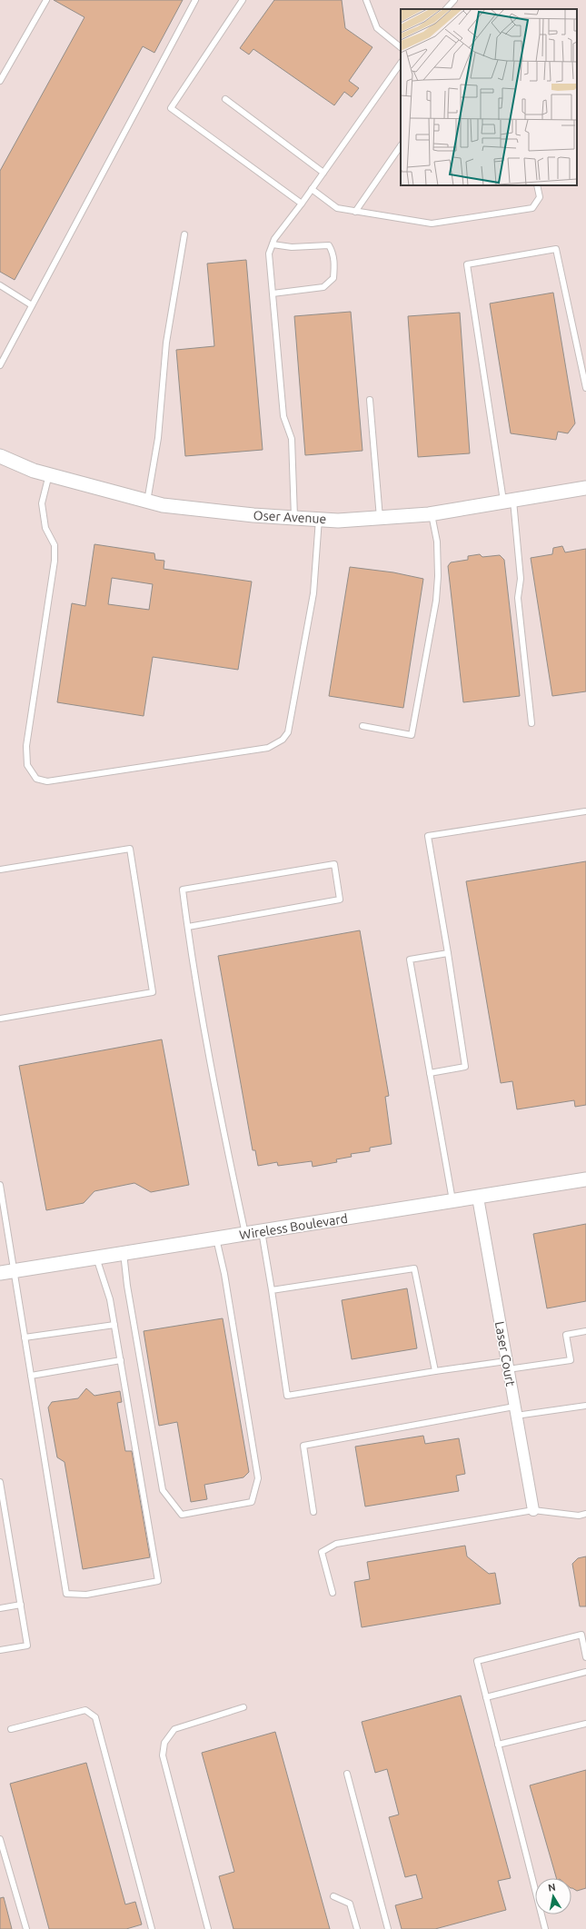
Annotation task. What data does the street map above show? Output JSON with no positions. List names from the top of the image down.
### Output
{
  "streets": {
    "street": ["Oser Avenue", "Wireless Boulevard", "Laser Court"]
  },
  "crossings": [
    ["Wireless Boulevard", "Laser Court"]
  ],
  "north": "top"
}
